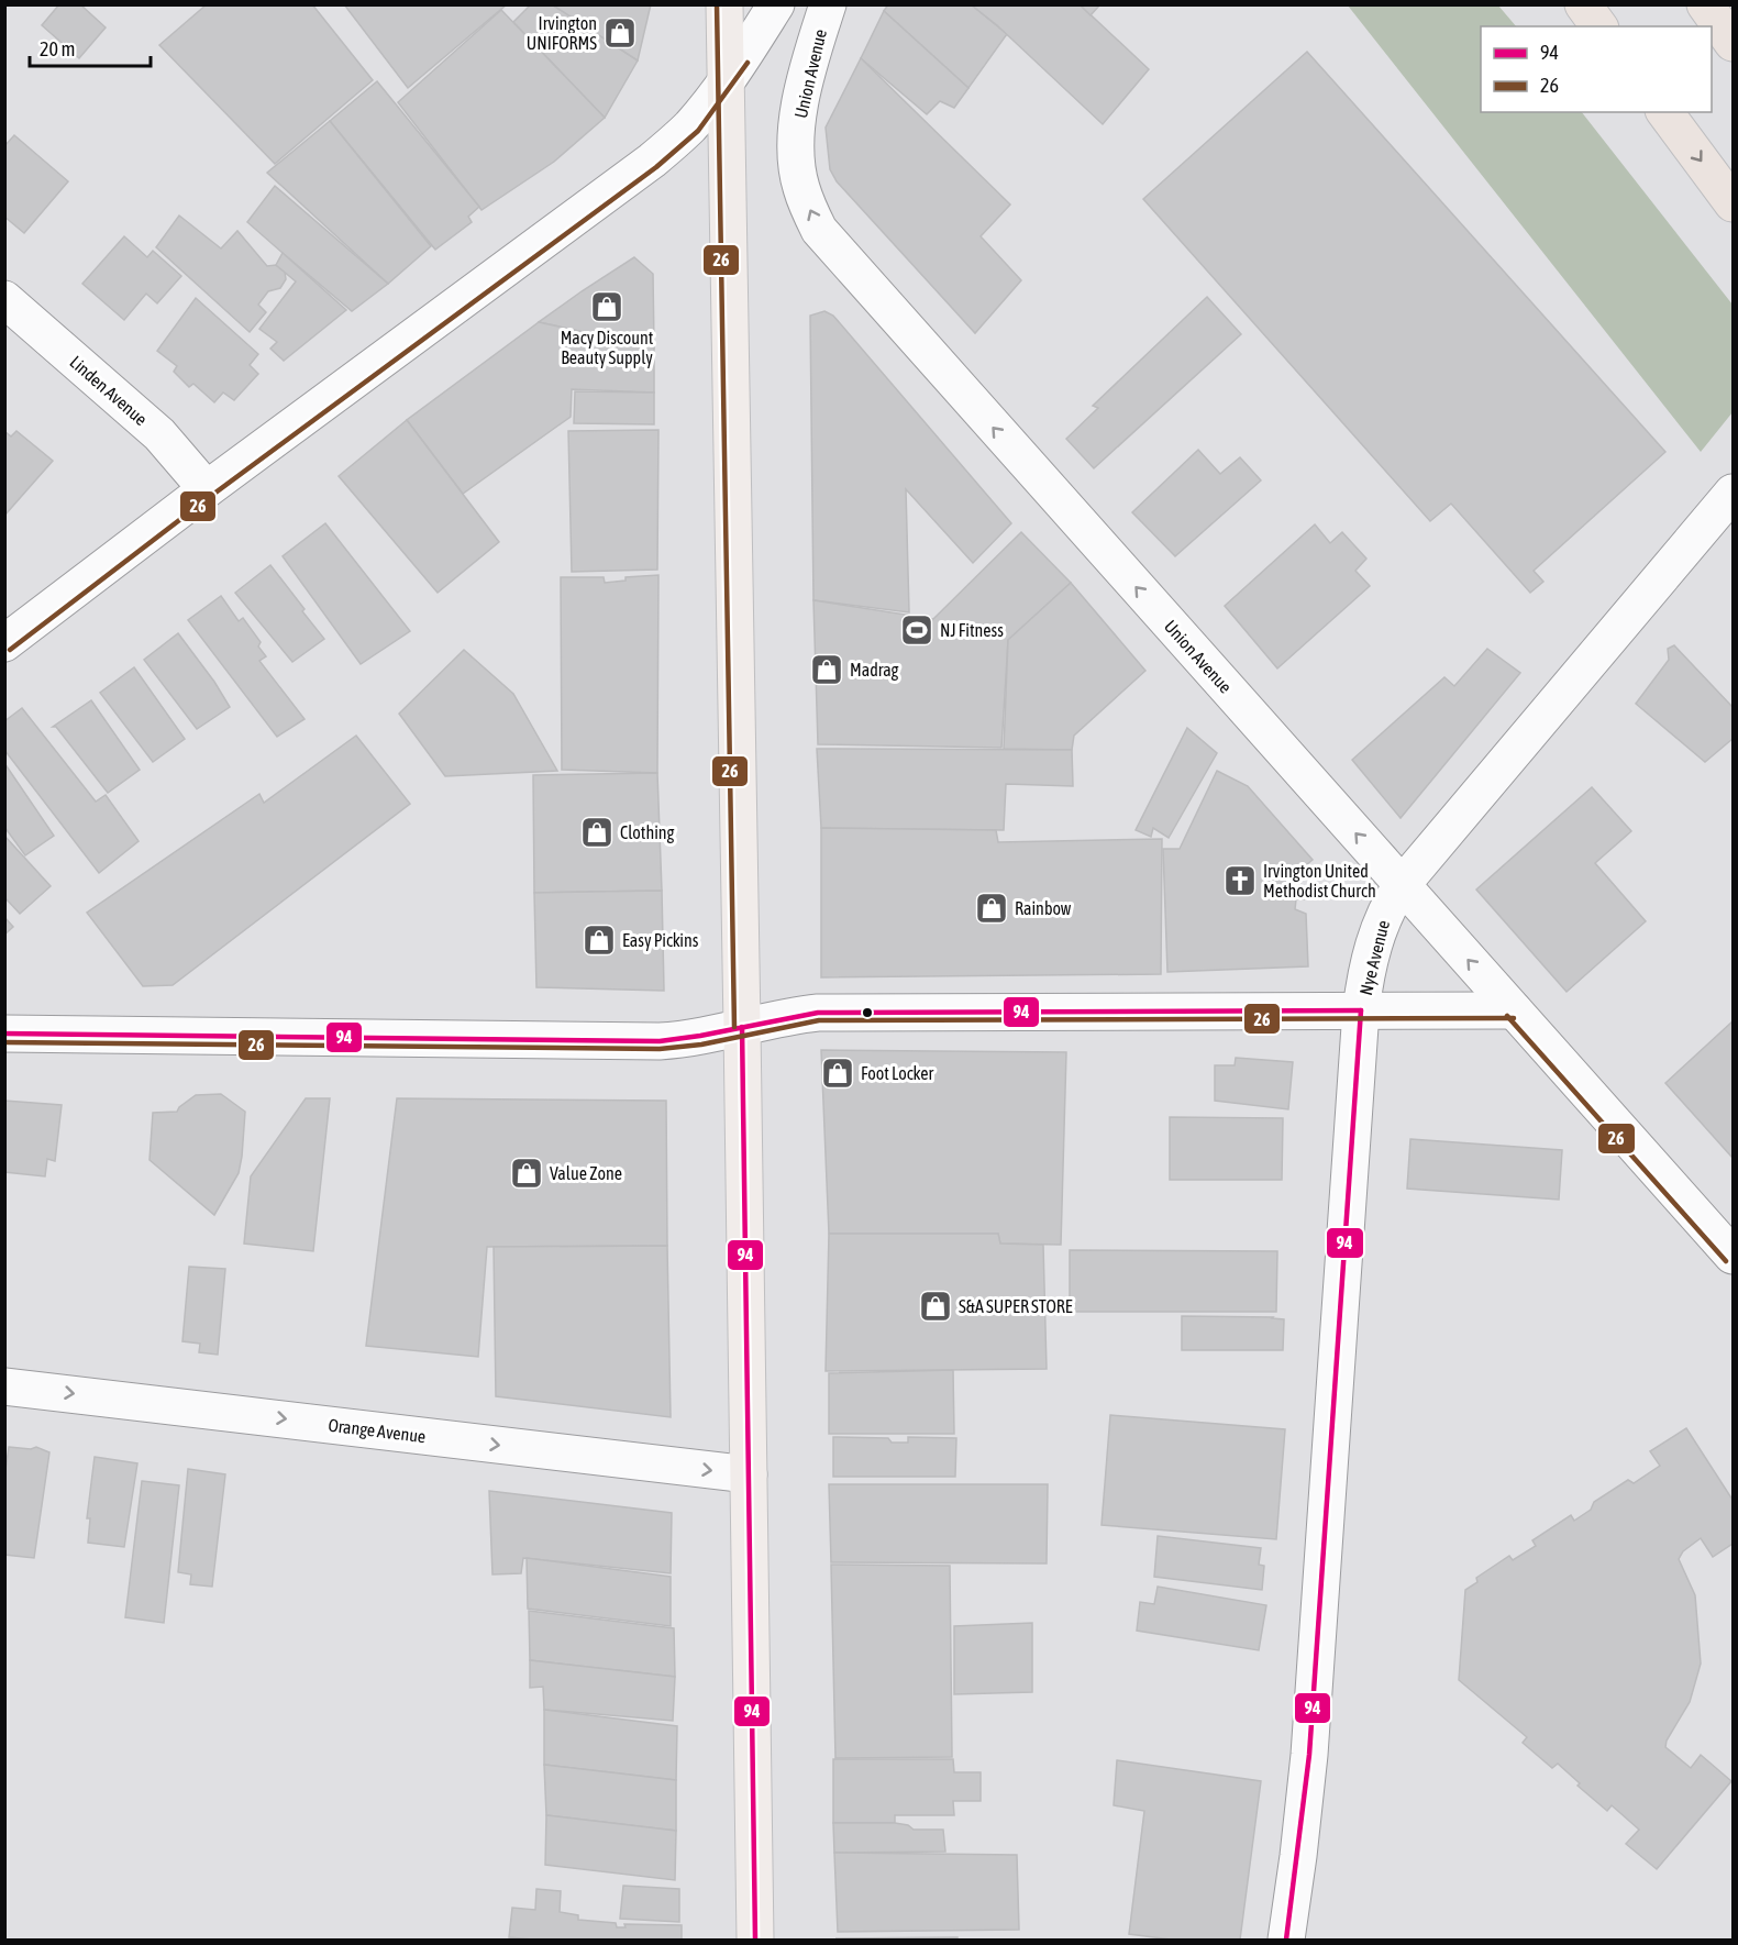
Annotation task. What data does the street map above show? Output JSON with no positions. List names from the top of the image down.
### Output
{
  "streets": {
    "main road": [
      "Union Avenue",
      "Linden Avenue",
      "Nye Avenue",
      "Orange Avenue"
    ]
  },
  "crossings": [
    ["Union Avenue", "Nye Avenue"]
  ],
  "one_way": ["Union Avenue", "Orange Avenue"],
  "places": {
    "shop": [
      "Irvington UNIFORMS",
      "Macy Discount Beauty Supply",
      "Madrag",
      "Clothing",
      "Rainbow",
      "Easy Pickins",
      "Foot Locker",
      "Value Zone",
      "S&A SUPER STORE"
    ],
    "sports": ["NJ Fitness"],
    "church": ["Irvington United Methodist Church"]
  },
  "lines": ["transit line 26", "transit line 94"],
  "legend": ["94", "26"],
  "scale_bar": "20 m"
}
